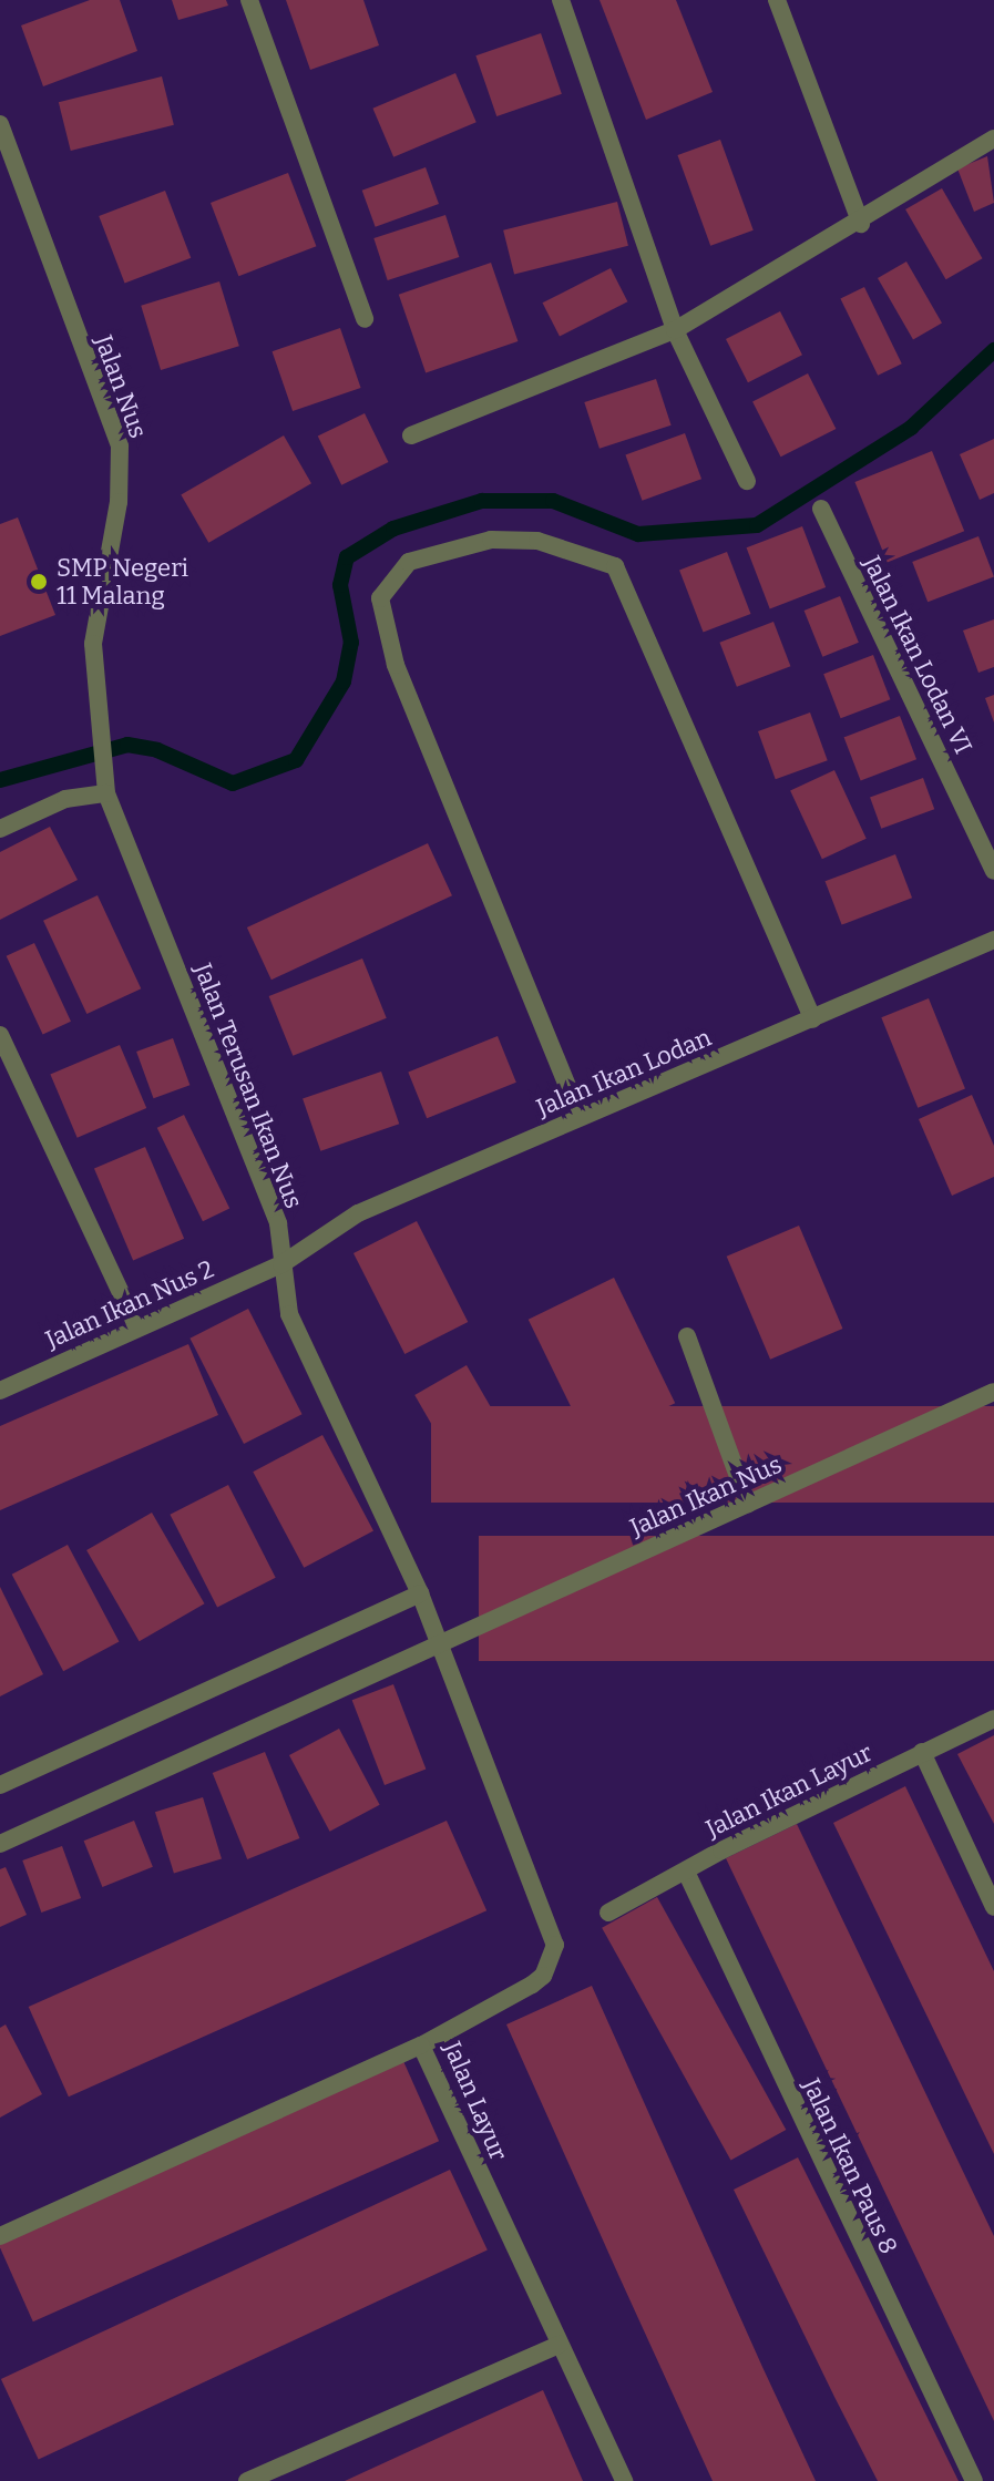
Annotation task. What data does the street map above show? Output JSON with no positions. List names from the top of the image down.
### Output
{
  "streets": {
    "street": [
      "Jalan Nus",
      "Jalan Ikan Lodan VI",
      "Jalan Ikan Lodan",
      "Jalan Terusan Ikan Nus",
      "Jalan Ikan Nus 2",
      "Jalan Ikan Nus",
      "Jalan Ikan Layur",
      "Jalan Layur",
      "Jalan Ikan Paus 8"
    ]
  },
  "crossings": [
    ["Jalan Nus", "Jalan Terusan Ikan Nus"],
    ["Jalan Ikan Lodan", "Jalan Terusan Ikan Nus"],
    ["Jalan Ikan Lodan", "Jalan Ikan Nus 2"],
    ["Jalan Terusan Ikan Nus", "Jalan Ikan Nus 2"],
    ["Jalan Terusan Ikan Nus", "Jalan Ikan Nus"],
    ["Jalan Terusan Ikan Nus", "Jalan Layur"],
    ["Jalan Ikan Nus", "Jalan Layur"],
    ["Jalan Ikan Layur", "Jalan Ikan Paus 8"]
  ],
  "places": ["SMP Negeri 11 Malang"]
}
